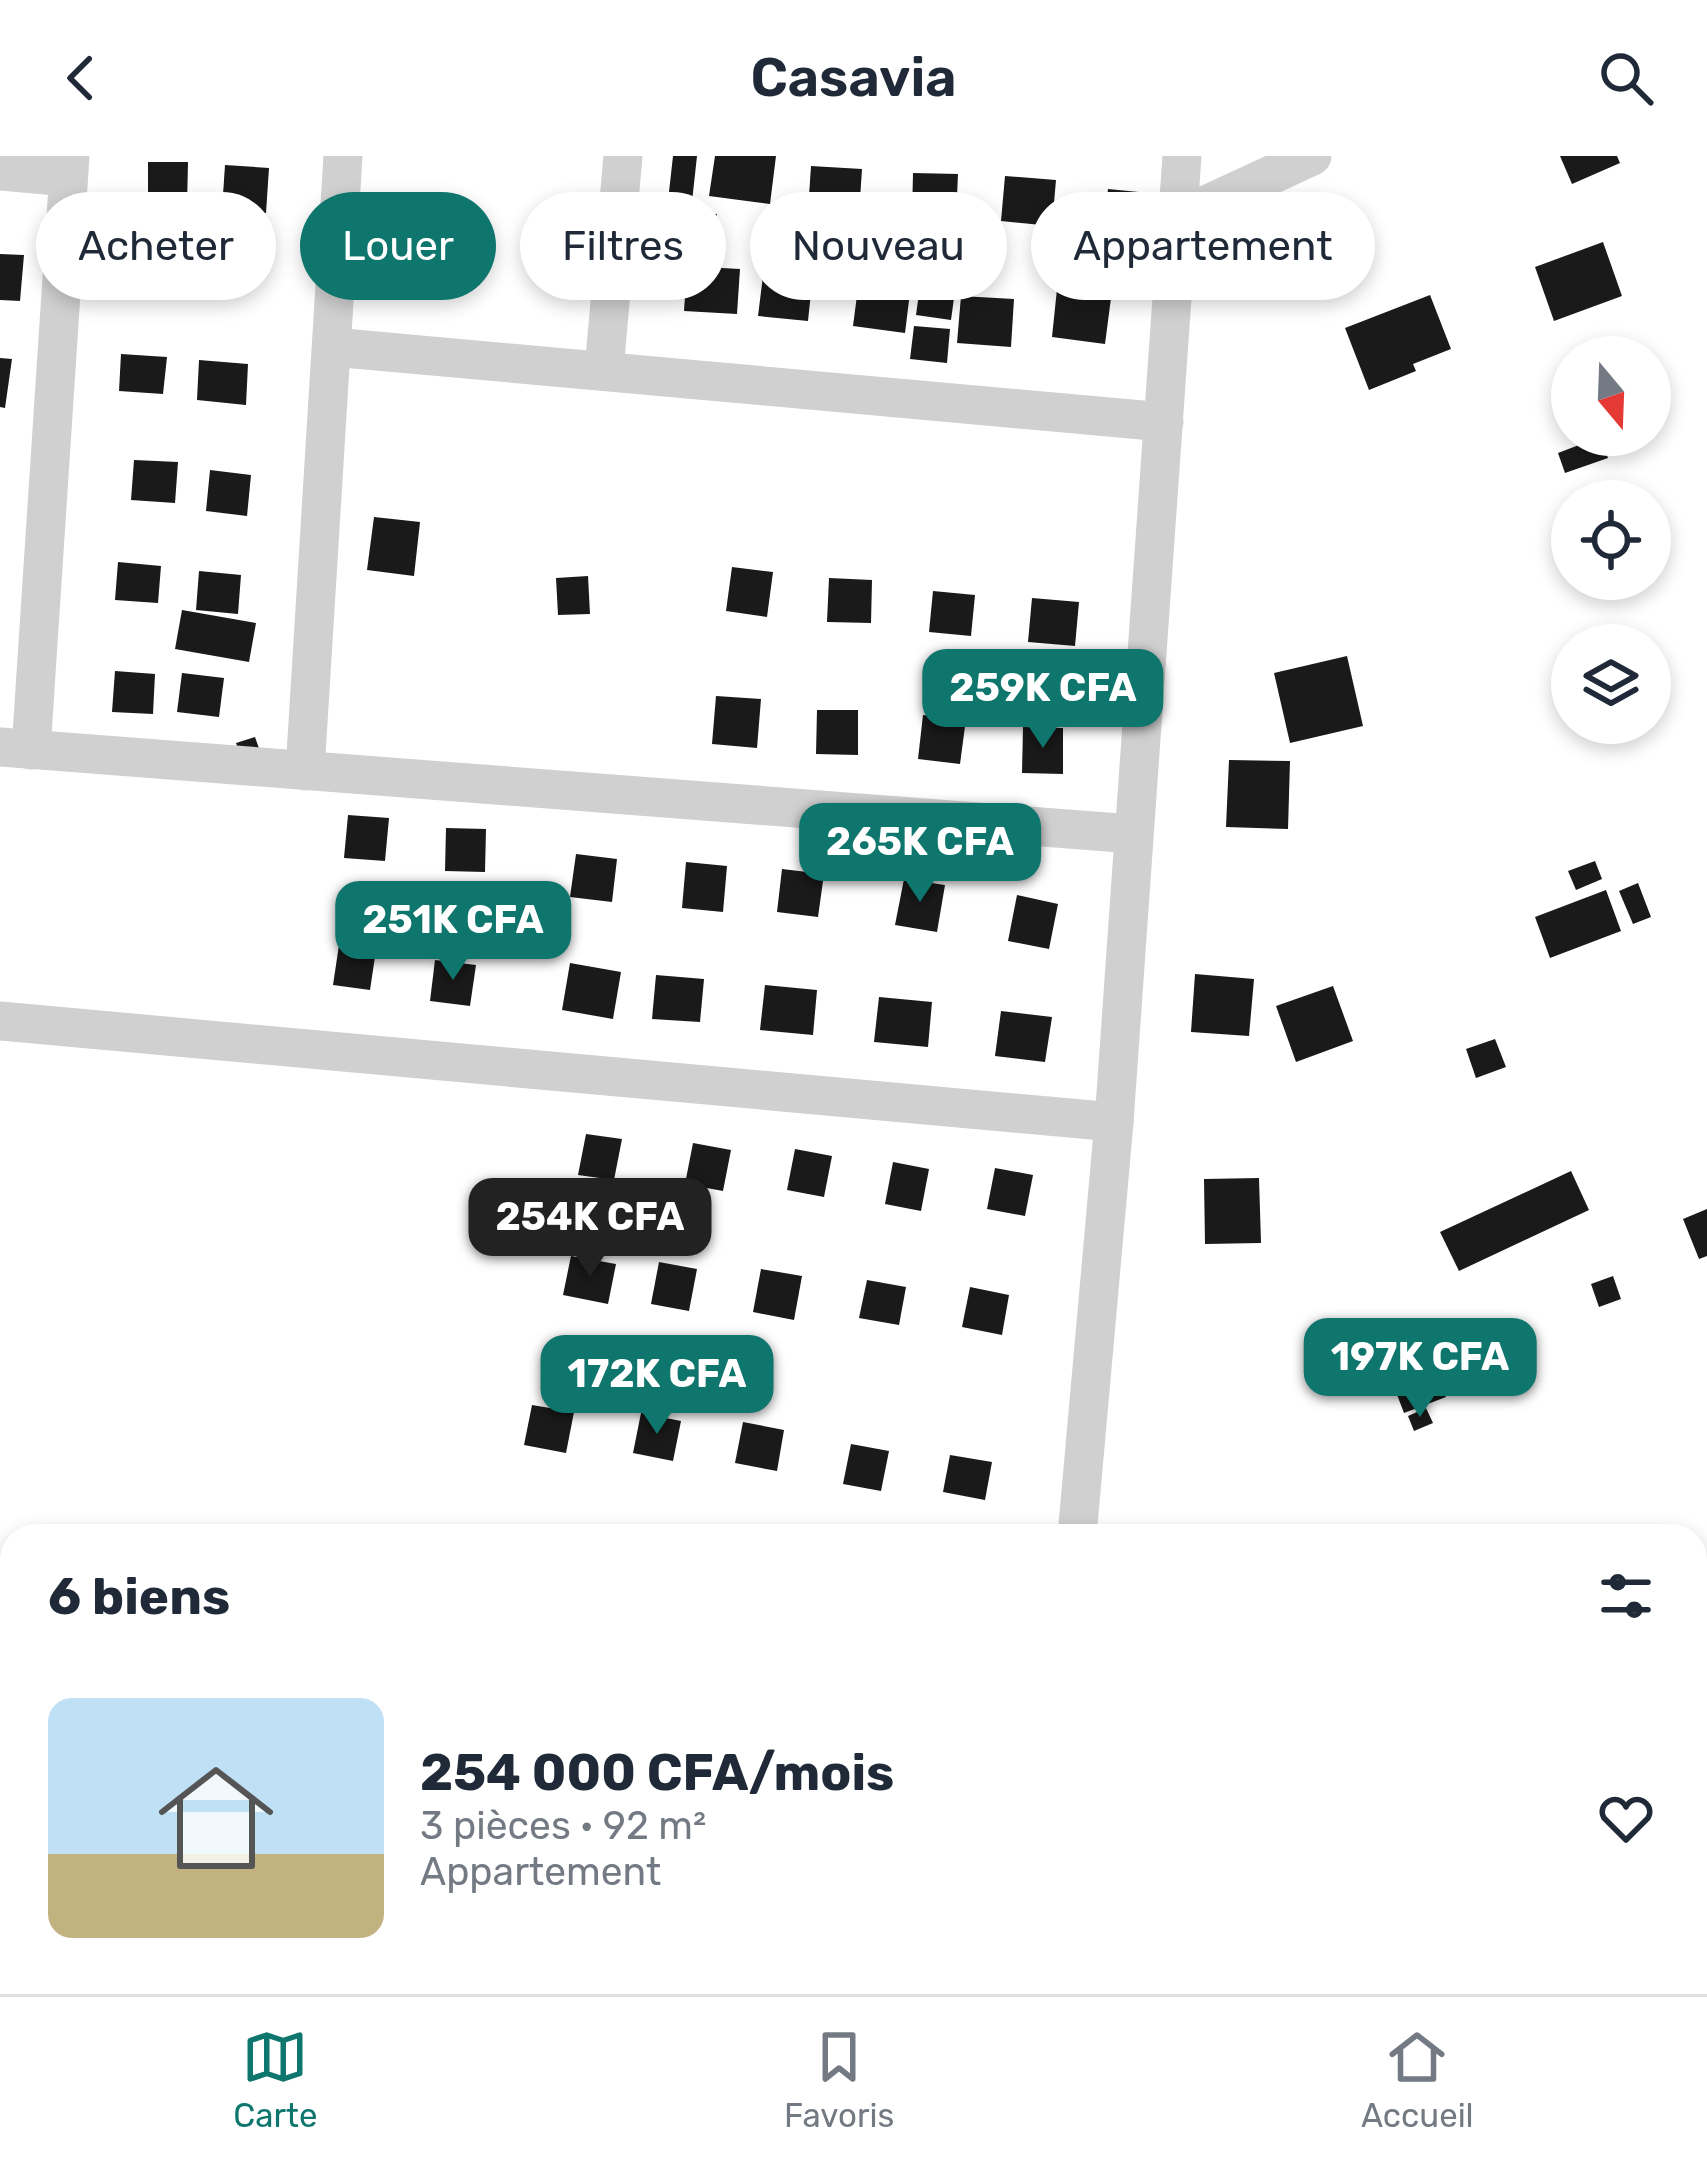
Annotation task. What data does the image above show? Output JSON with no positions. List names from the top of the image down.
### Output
{
  "north": "bottom",
  "page": {
    "header": "Casavia",
    "chip": [
      "Acheter",
      "Louer",
      "Filtres",
      "Nouveau",
      "Appartement"
    ],
    "price": [
      "259K CFA",
      "265K CFA",
      "251K CFA",
      "254K CFA",
      "197K CFA",
      "172K CFA"
    ],
    "heading": "6 biens",
    "list": [
      {
        "name": "254 000 CFA/mois",
        "note": "3 pièces · 92 m² · Appartement"
      }
    ],
    "tabs": ["Carte", "Favoris", "Accueil"]
  }
}
